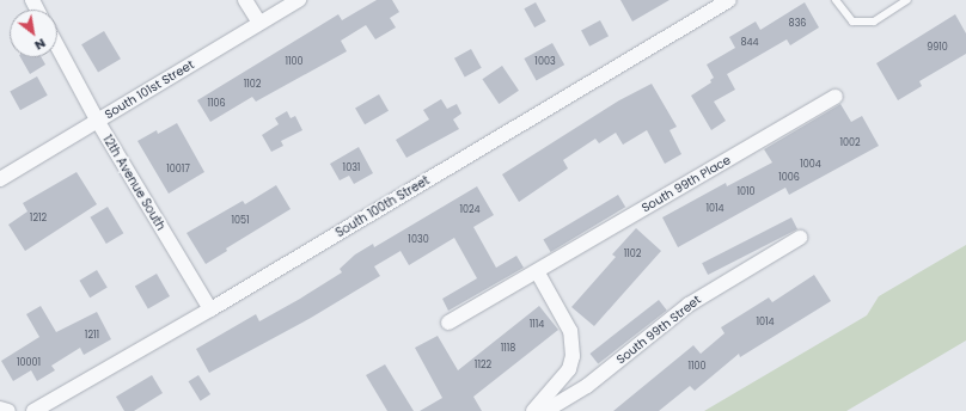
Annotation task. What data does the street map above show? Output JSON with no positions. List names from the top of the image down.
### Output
{
  "streets": {
    "street": [
      "South 101st Street",
      "12th Avenue South",
      "South 99th Place",
      "South 100th Street",
      "South 99th Street"
    ]
  },
  "crossings": [
    ["South 101st Street", "12th Avenue South"],
    ["12th Avenue South", "South 100th Street"]
  ],
  "house_numbers": [
    "836",
    "844",
    "9910",
    "1100",
    "1003",
    "1102",
    "1106",
    "1002",
    "1004",
    "1031",
    "10017",
    "1006",
    "1010",
    "1014",
    "1024",
    "1212",
    "1051",
    "1030",
    "1102",
    "1014",
    "1114",
    "1211",
    "1118",
    "10001",
    "1122",
    "1100"
  ],
  "north": "bottom right"
}
